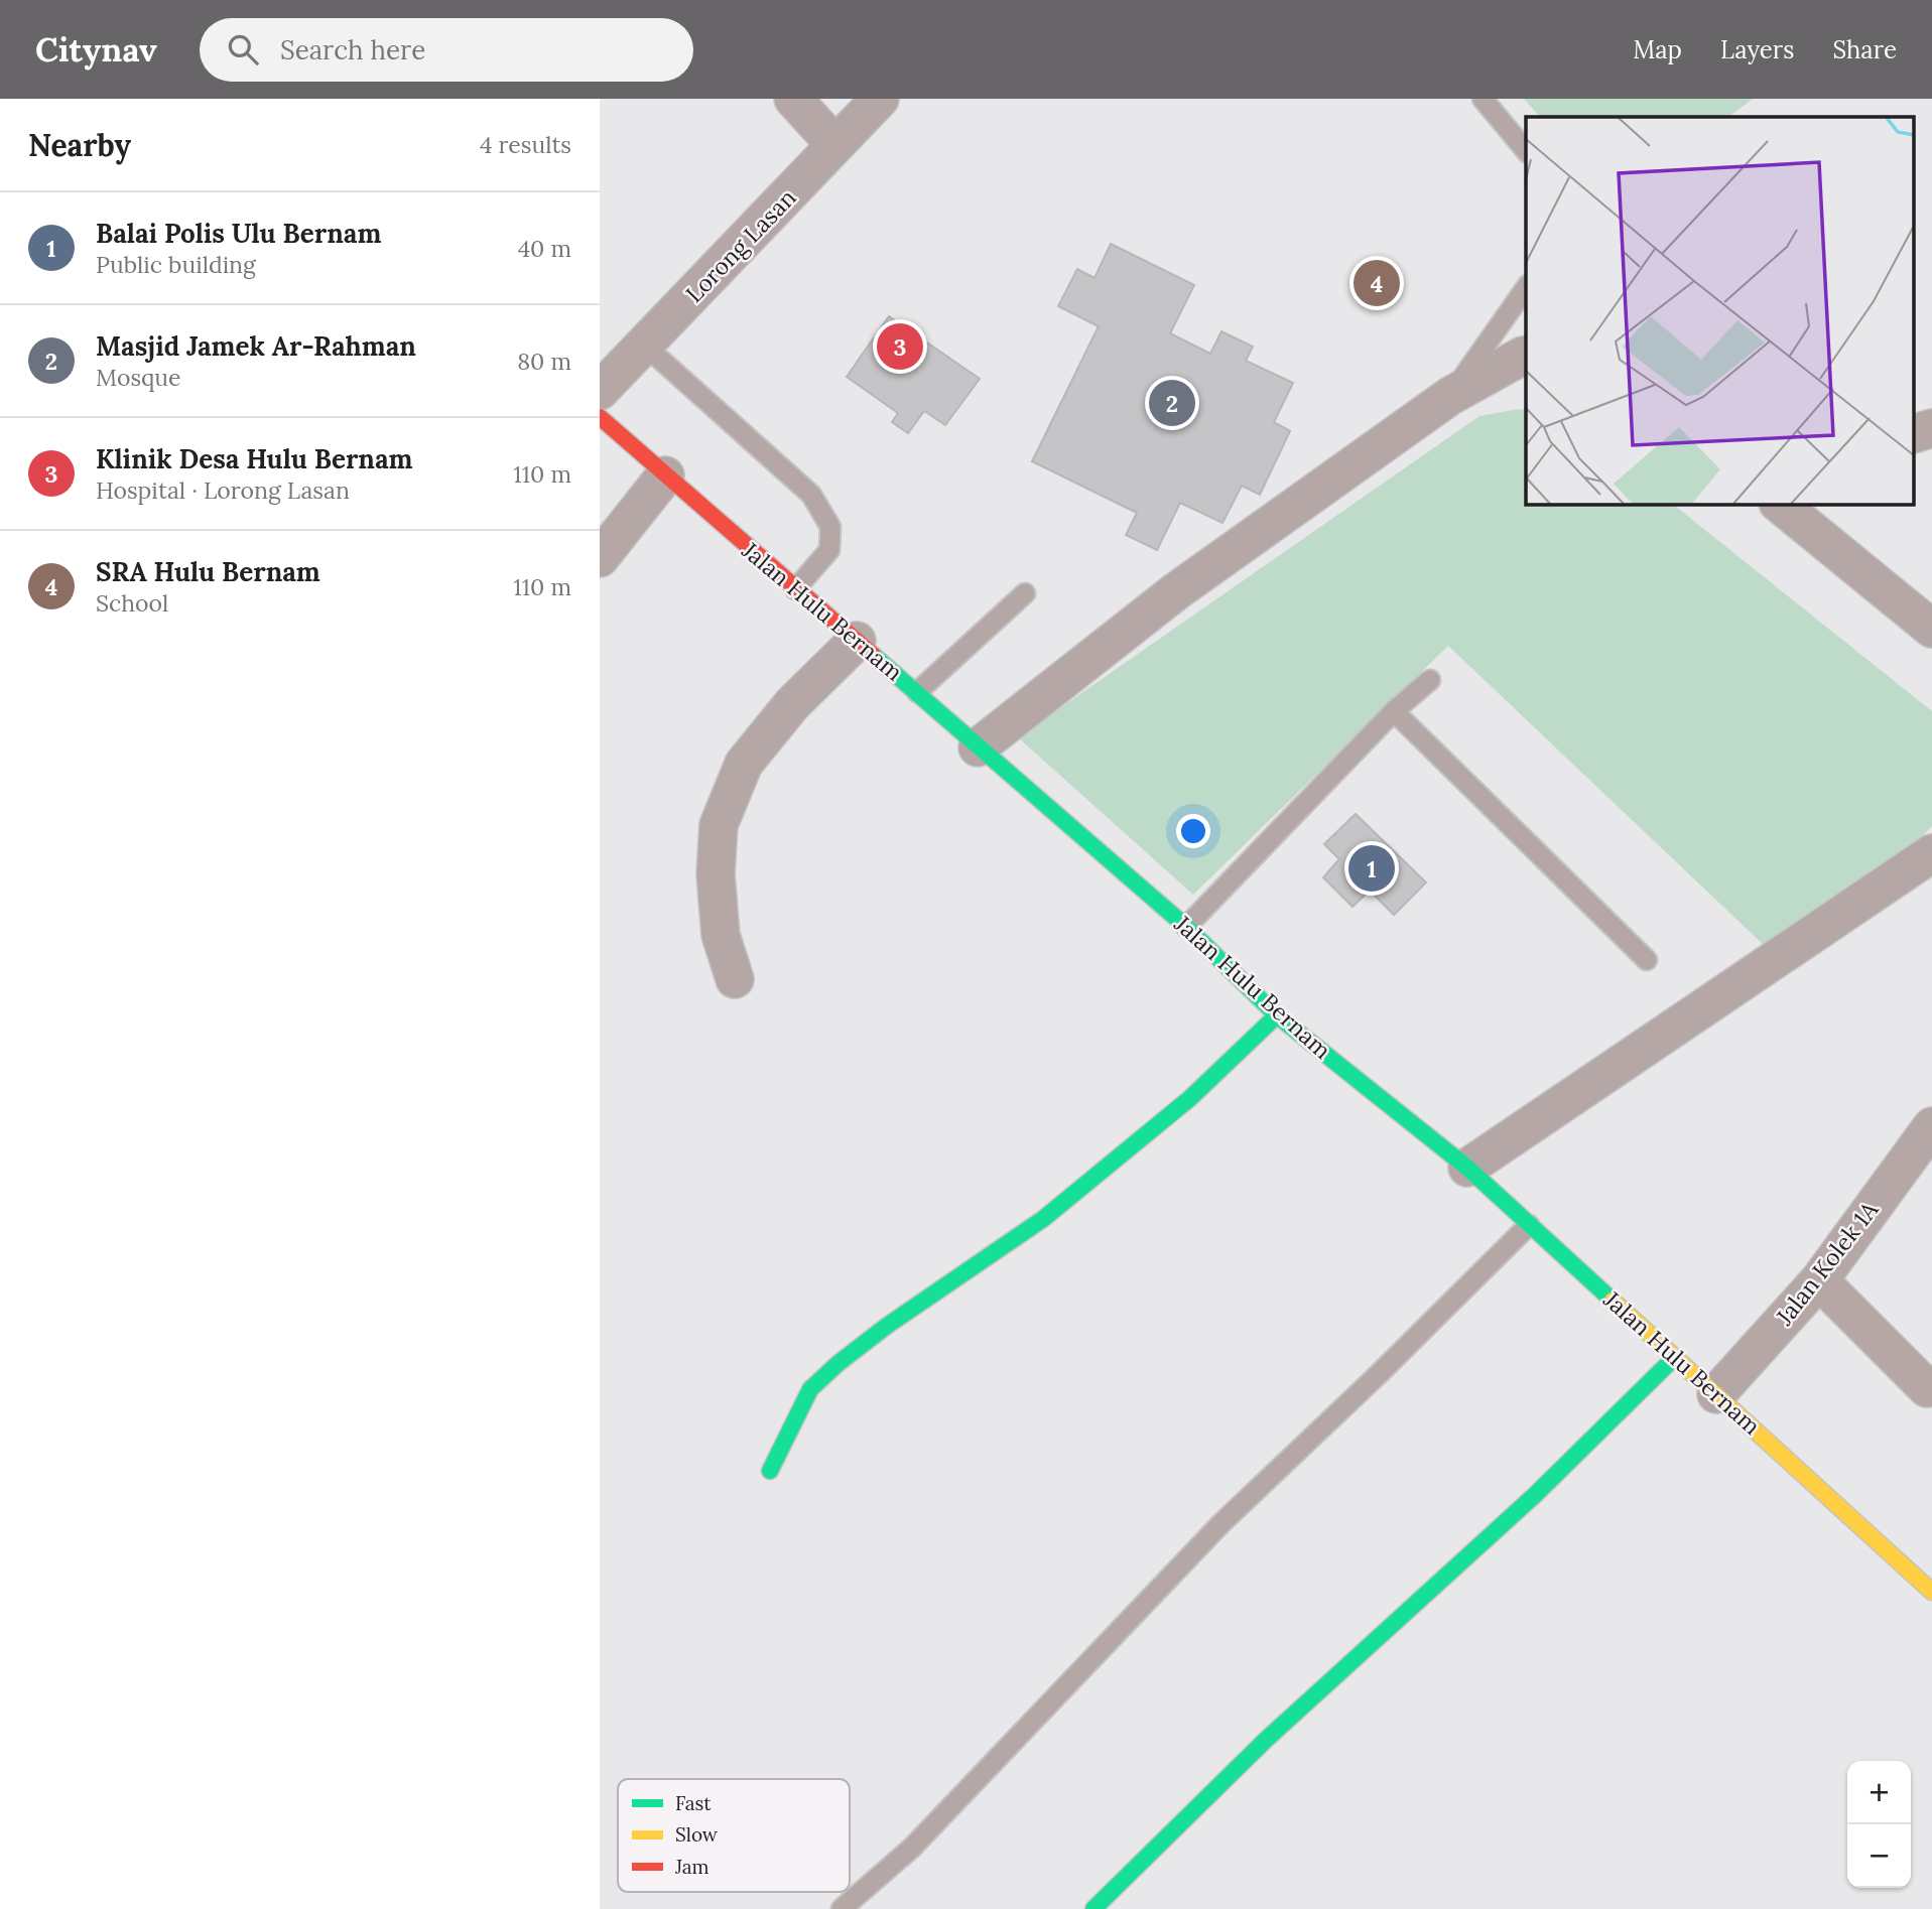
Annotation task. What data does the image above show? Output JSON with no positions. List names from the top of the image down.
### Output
{
  "streets": {
    "main road": ["Jalan Hulu Bernam"],
    "street": ["Lorong Lasan", "Jalan Kolek 1A"]
  },
  "crossings": [
    ["Jalan Hulu Bernam", "Jalan Kolek 1A"]
  ],
  "legend": ["Fast", "Slow", "Jam"],
  "page": {
    "header": "Citynav",
    "search": "Search here",
    "nav": ["Map", "Layers", "Share"],
    "heading": ["Nearby", "4 results"],
    "list": [
      {
        "mark": "1",
        "name": "Balai Polis Ulu Bernam",
        "note": "Public building",
        "value": "40 m"
      },
      {
        "mark": "2",
        "name": "Masjid Jamek Ar-Rahman",
        "note": "Mosque",
        "value": "80 m"
      },
      {
        "mark": "3",
        "name": "Klinik Desa Hulu Bernam",
        "note": "Hospital · Lorong Lasan",
        "value": "110 m"
      },
      {
        "mark": "4",
        "name": "SRA Hulu Bernam",
        "note": "School",
        "value": "110 m"
      }
    ],
    "pins": [
      "4",
      "3",
      "2",
      "1"
    ],
    "map_buttons": ["+", "−"]
  }
}
